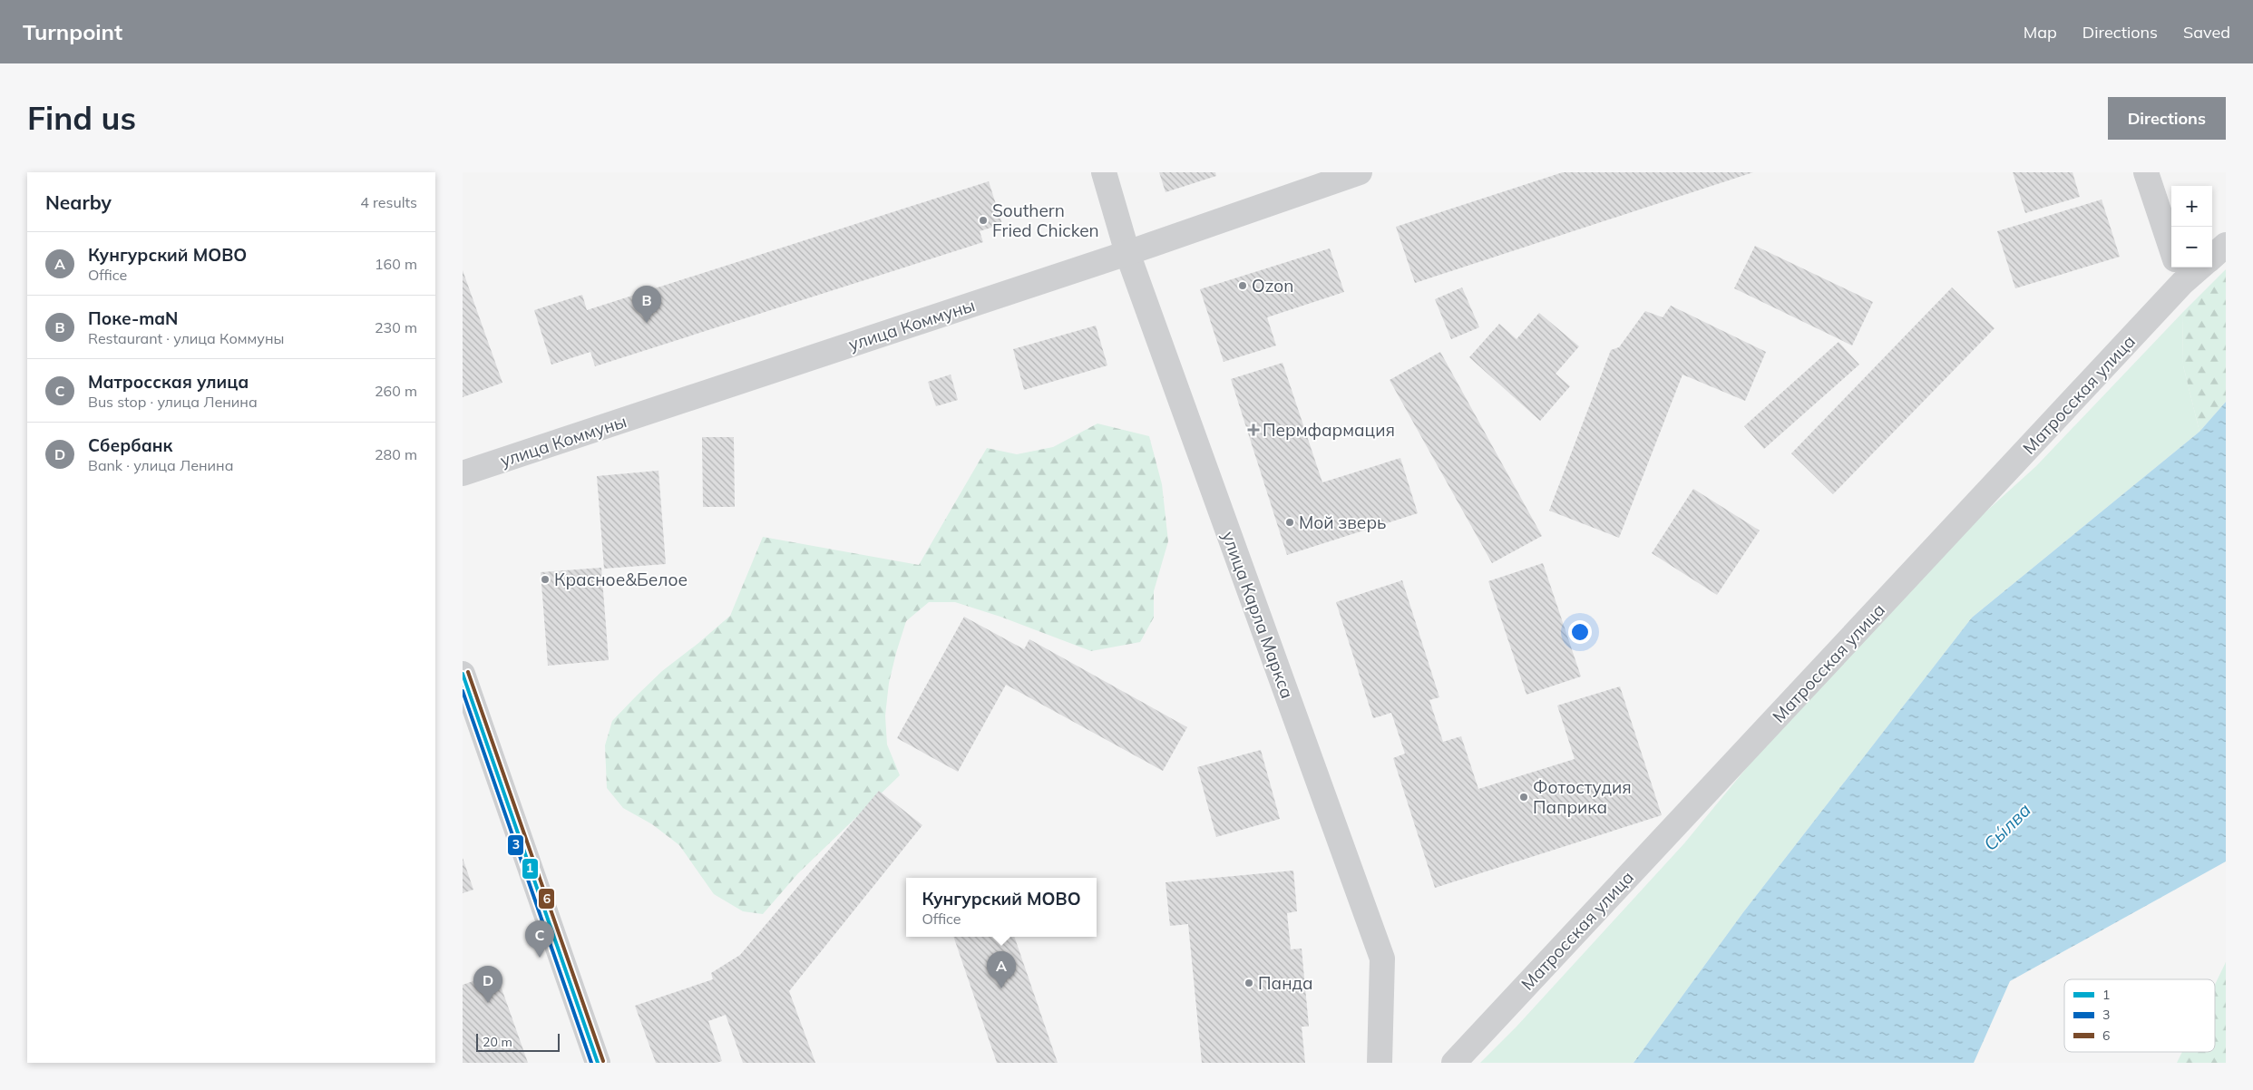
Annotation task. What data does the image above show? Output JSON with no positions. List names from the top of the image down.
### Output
{
  "streets": {
    "street": ["улица Коммуны", "Матросская улица", "улица Карла Маркса"]
  },
  "crossings": [
    ["улица Коммуны", "улица Карла Маркса"]
  ],
  "water": ["Сы́лва"],
  "places": {
    "other": [
      "Southern Fried Chicken",
      "Ozon",
      "Мой зверь",
      "Красное&Белое",
      "Фотостудия Паприка",
      "Панда"
    ],
    "health": ["Пермфармация"]
  },
  "lines": ["transit line 6", "transit line 1", "transit line 3"],
  "legend": ["1", "3", "6"],
  "scale_bar": "20 m",
  "page": {
    "header": "Turnpoint",
    "nav": ["Map", "Directions", "Saved"],
    "buttons": "Directions",
    "title": "Find us",
    "heading": ["Nearby", "4 results"],
    "map_buttons": ["+", "−"],
    "list": [
      {
        "mark": "A",
        "name": "Кунгурский МОВО",
        "note": "Office",
        "value": "160 m"
      },
      {
        "mark": "B",
        "name": "Поке-maN",
        "note": "Restaurant · улица Коммуны",
        "value": "230 m"
      },
      {
        "mark": "C",
        "name": "Матросская улица",
        "note": "Bus stop · улица Ленина",
        "value": "260 m"
      },
      {
        "mark": "D",
        "name": "Сбербанк",
        "note": "Bank · улица Ленина",
        "value": "280 m"
      }
    ],
    "pins": [
      "B",
      "C",
      "A",
      "D"
    ],
    "popup": ["Кунгурский МОВО", "Office"],
    "scale": "20 m"
  }
}
